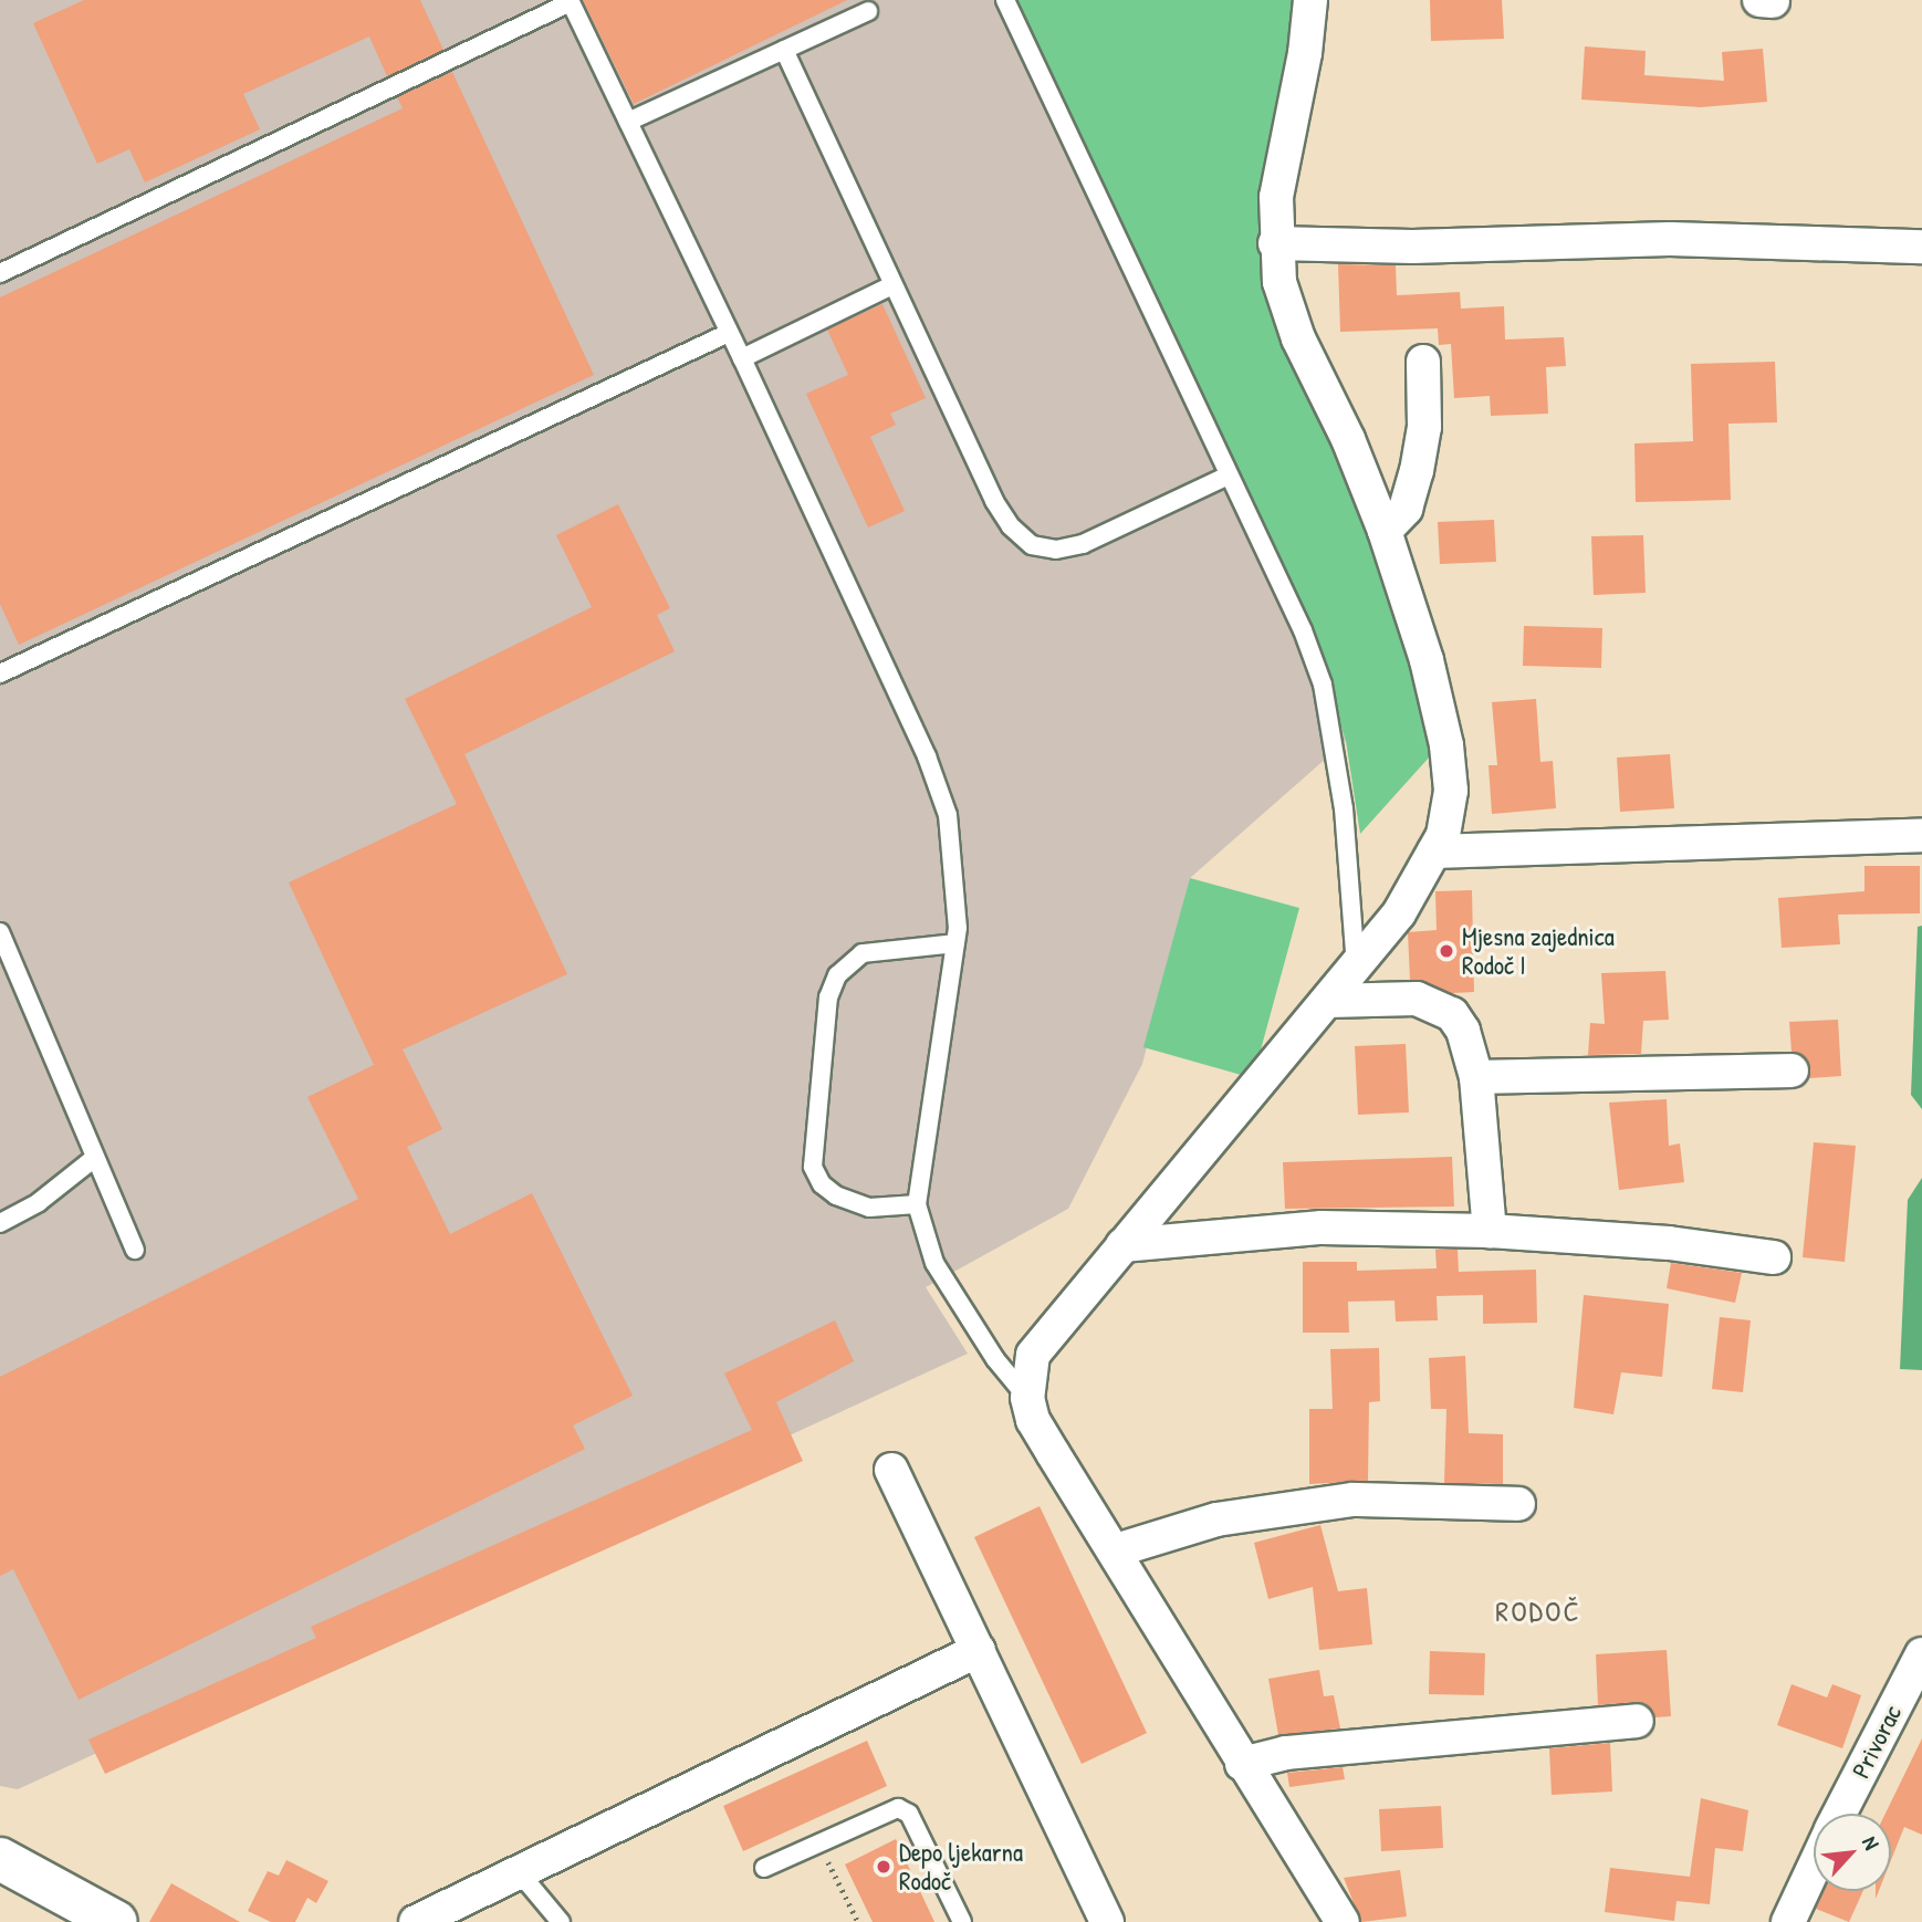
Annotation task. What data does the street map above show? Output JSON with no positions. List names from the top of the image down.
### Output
{
  "streets": {
    "street": ["Privorac"]
  },
  "districts": ["RODOČ"],
  "places": ["Mjesna zajednica Rodoč I", "Depo ljekarna Rodoč"],
  "north": "top right"
}
